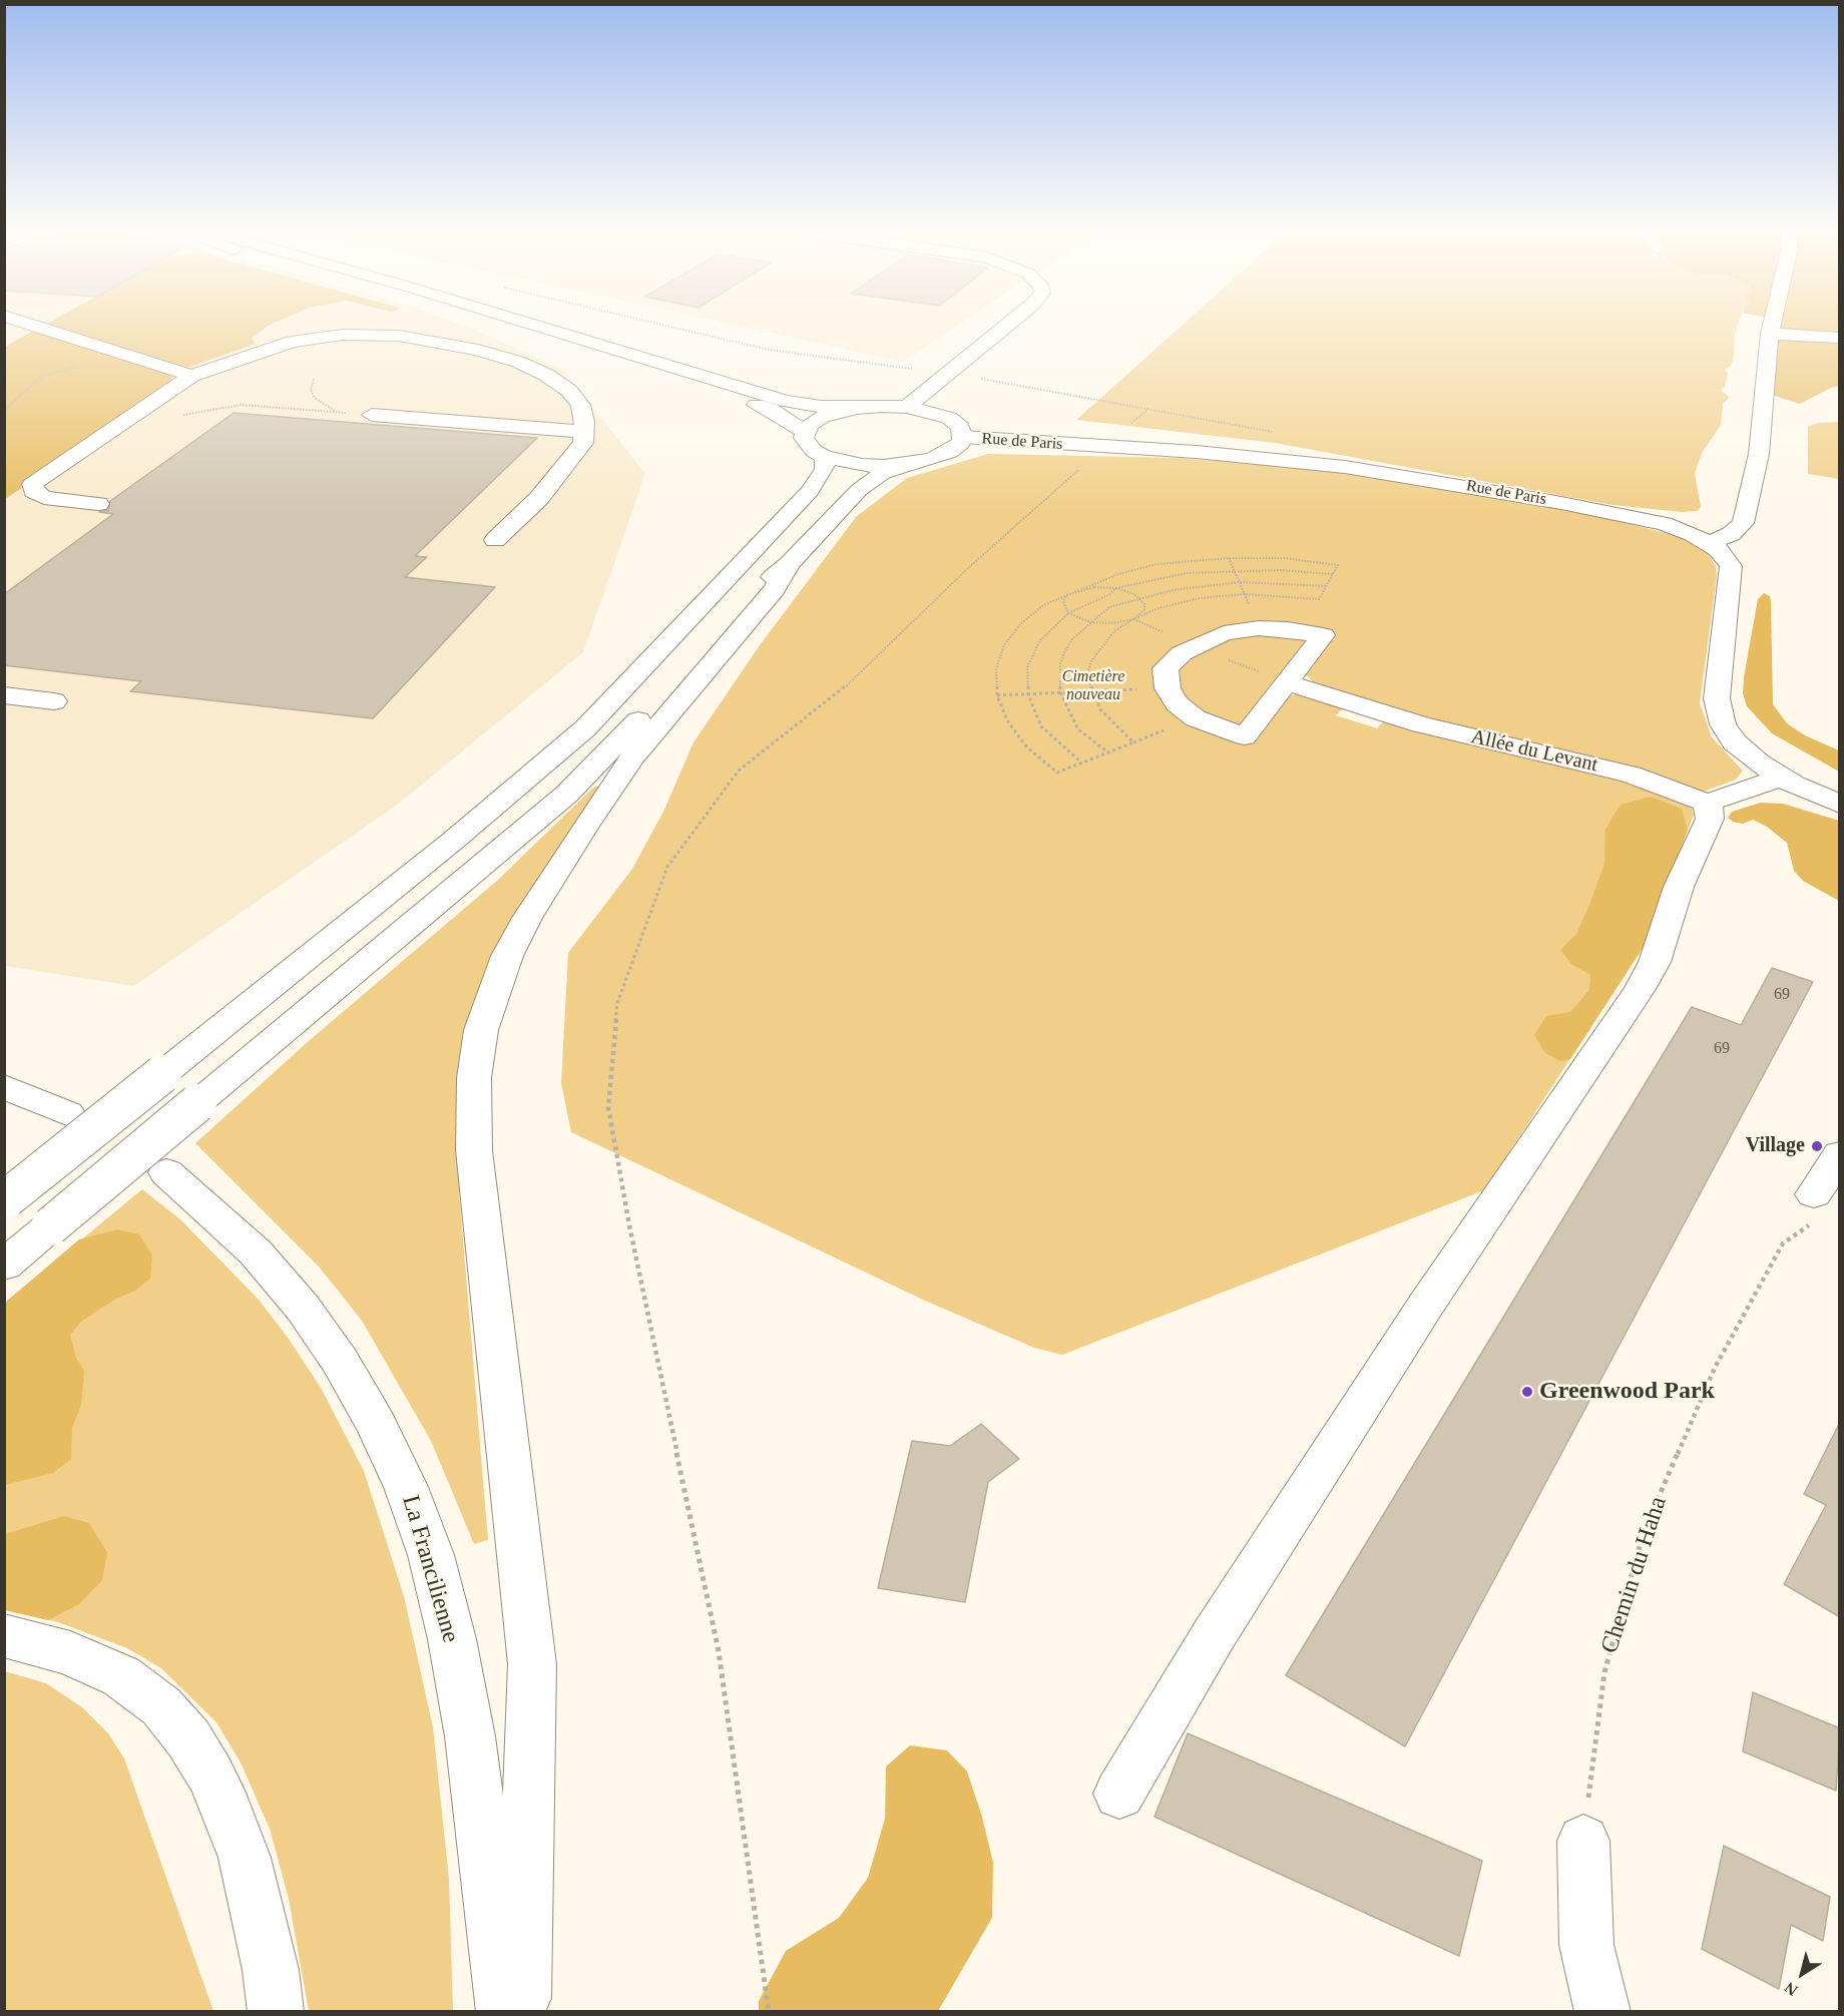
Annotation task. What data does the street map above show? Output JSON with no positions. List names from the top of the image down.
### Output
{
  "streets": {
    "main road": ["Rue de Paris", "Allée du Levant", "La Francilienne"],
    "path": ["Chemin du Haha"]
  },
  "parks": ["Cimetière nouveau"],
  "places": ["Village", "Greenwood Park"],
  "house_numbers": ["69", "69"],
  "north": "bottom left"
}
